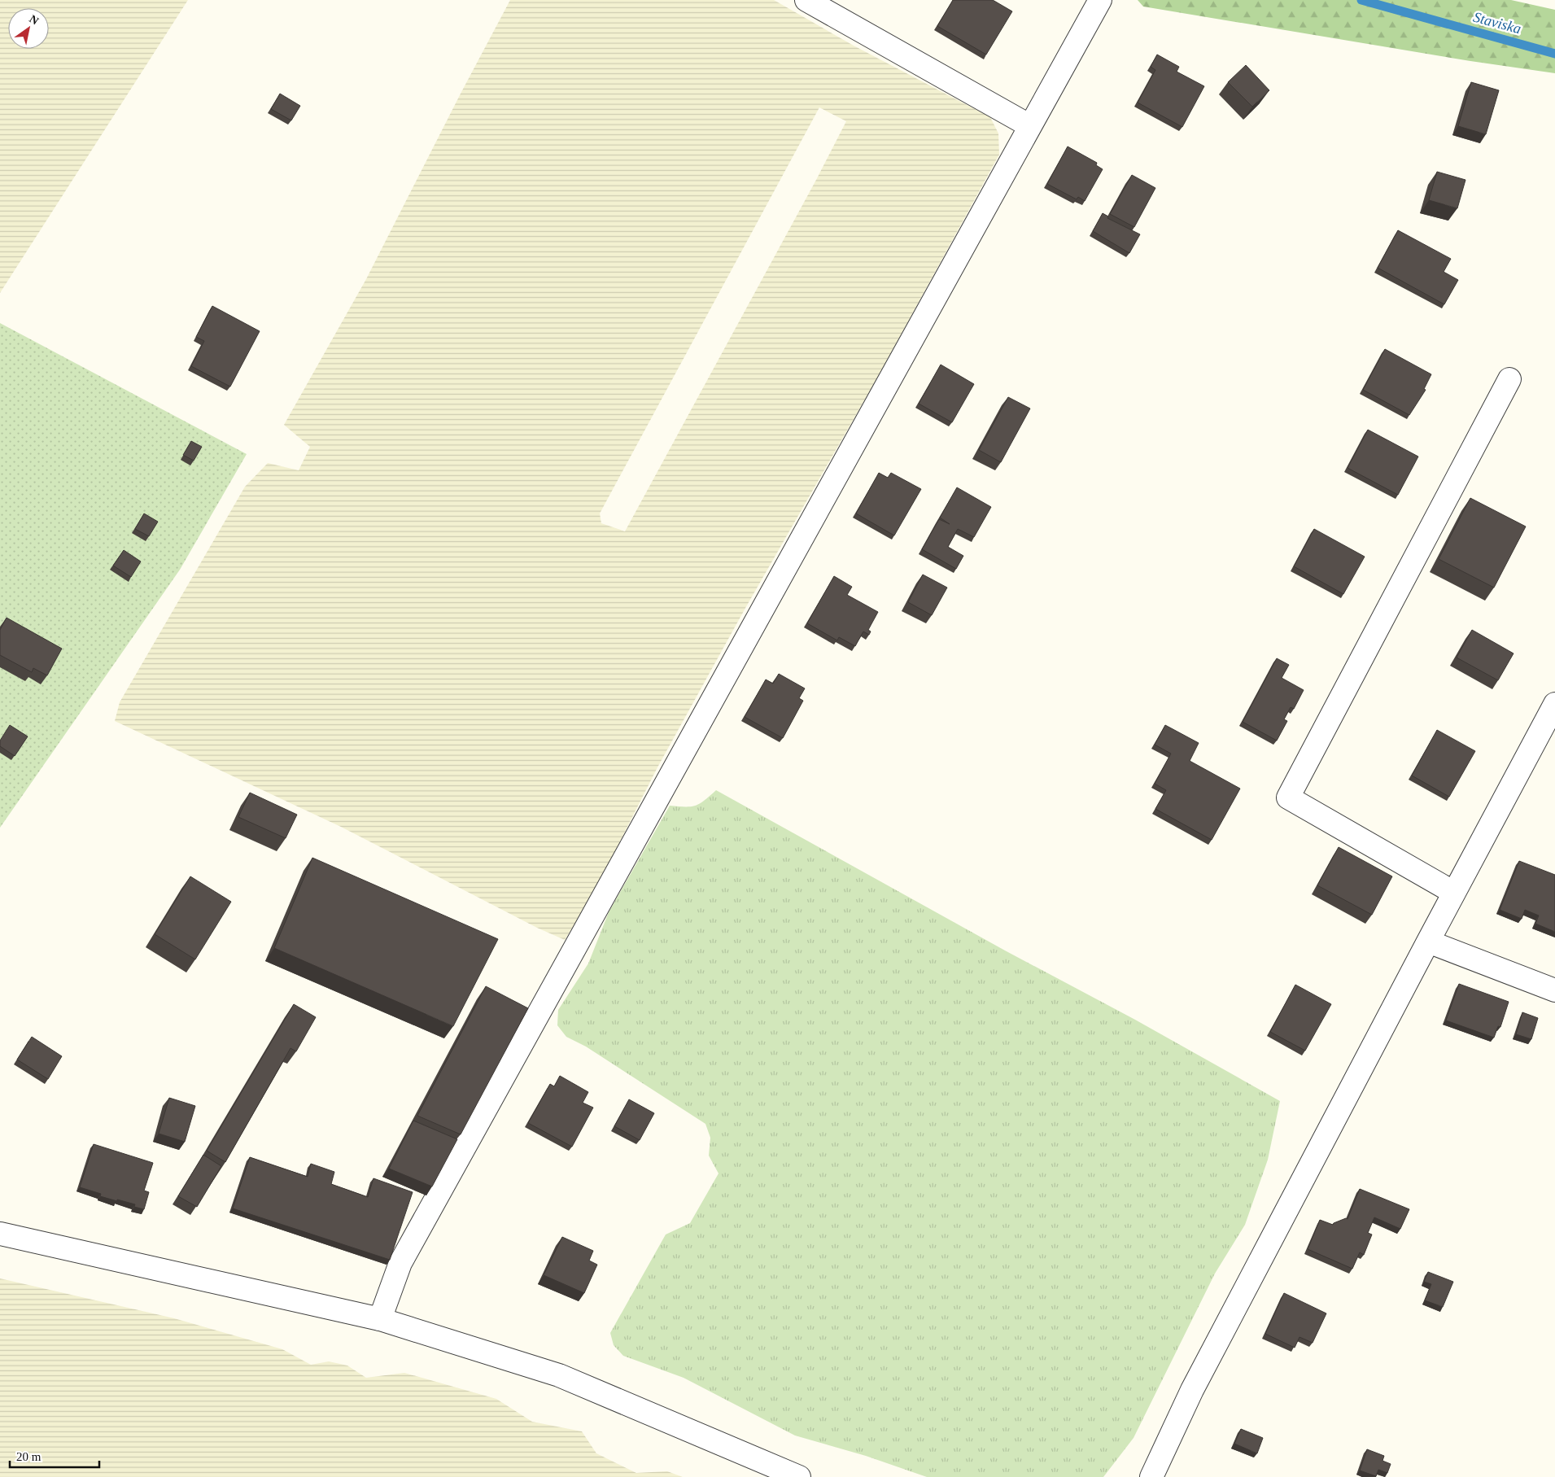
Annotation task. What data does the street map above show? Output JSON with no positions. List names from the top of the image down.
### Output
{
  "water": ["Staviska"],
  "scale_bar": "20 m",
  "north": "top right"
}
